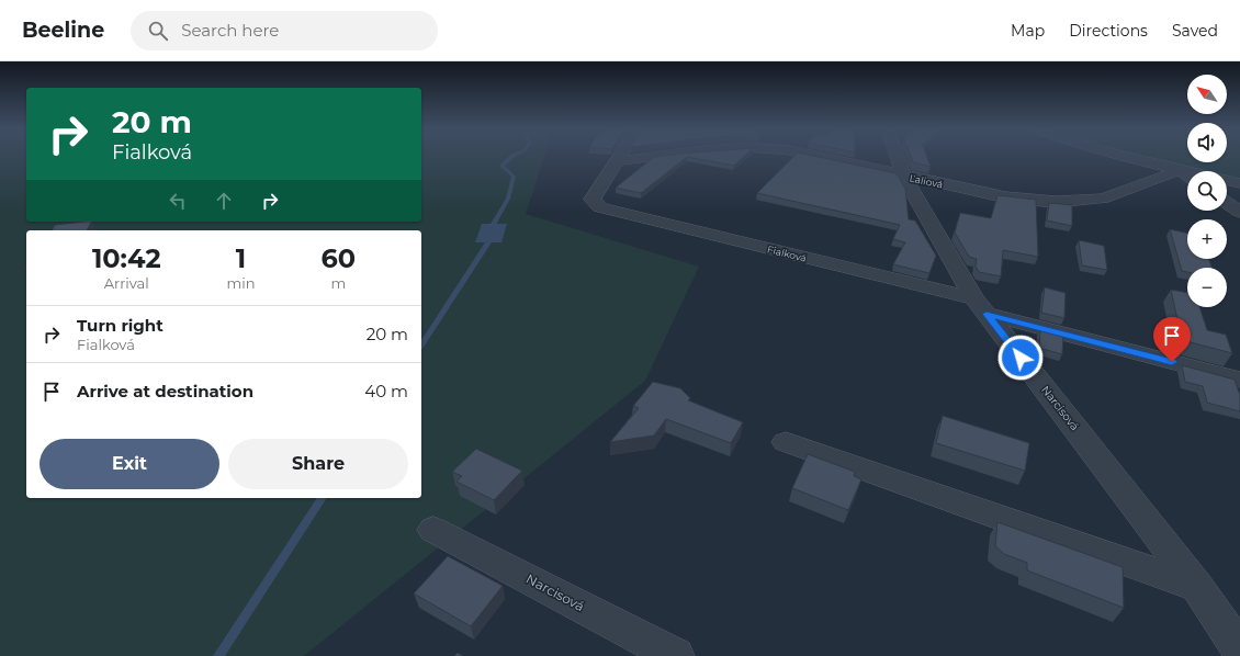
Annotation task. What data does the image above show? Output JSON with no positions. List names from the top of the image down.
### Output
{
  "streets": {
    "street": ["Ľaliová", "Fialková", "Narcisová"]
  },
  "crossings": [
    ["Ľaliová", "Fialková"],
    ["Ľaliová", "Narcisová"],
    ["Fialková", "Narcisová"]
  ],
  "north": "top left",
  "page": {
    "header": "Beeline",
    "search": "Search here",
    "nav": ["Map", "Directions", "Saved"],
    "map_buttons": ["+", "−"],
    "turn": ["20 m", "Fialková"],
    "eta": [
      "10:42",
      "Arrival",
      "1",
      "min",
      "60",
      "m"
    ],
    "list": [
      {
        "name": "Turn right",
        "note": "Fialková",
        "value": "20 m"
      },
      {
        "name": "Arrive at destination",
        "value": "40 m"
      }
    ],
    "buttons": ["Exit", "Share"]
  }
}
